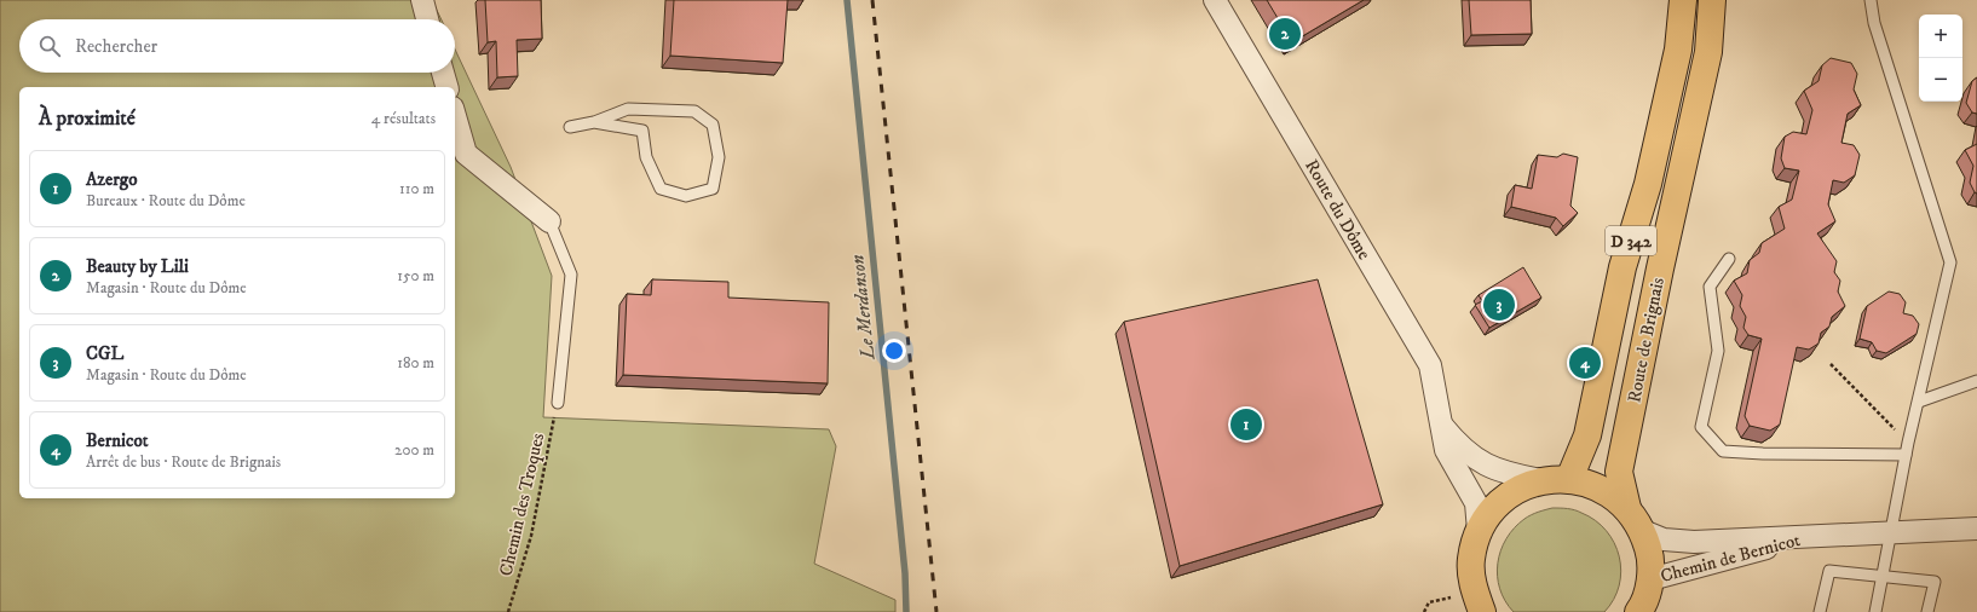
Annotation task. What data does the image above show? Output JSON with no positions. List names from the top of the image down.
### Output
{
  "streets": {
    "main road": ["D 342", "Route de Brignais"],
    "street": ["Route du Dôme", "Chemin de Bernicot"],
    "path": ["Chemin des Troques"]
  },
  "water": ["Le Merdanson"],
  "page": {
    "map_buttons": ["+", "−"],
    "pins": [
      "2",
      "3",
      "4",
      "1"
    ],
    "search": "Rechercher",
    "heading": ["À proximité", "4 résultats"],
    "list": [
      {
        "mark": "1",
        "name": "Azergo",
        "note": "Bureaux · Route du Dôme",
        "value": "110 m"
      },
      {
        "mark": "2",
        "name": "Beauty by Lili",
        "note": "Magasin · Route du Dôme",
        "value": "150 m"
      },
      {
        "mark": "3",
        "name": "CGL",
        "note": "Magasin · Route du Dôme",
        "value": "180 m"
      },
      {
        "mark": "4",
        "name": "Bernicot",
        "note": "Arrêt de bus · Route de Brignais",
        "value": "200 m"
      }
    ]
  }
}
